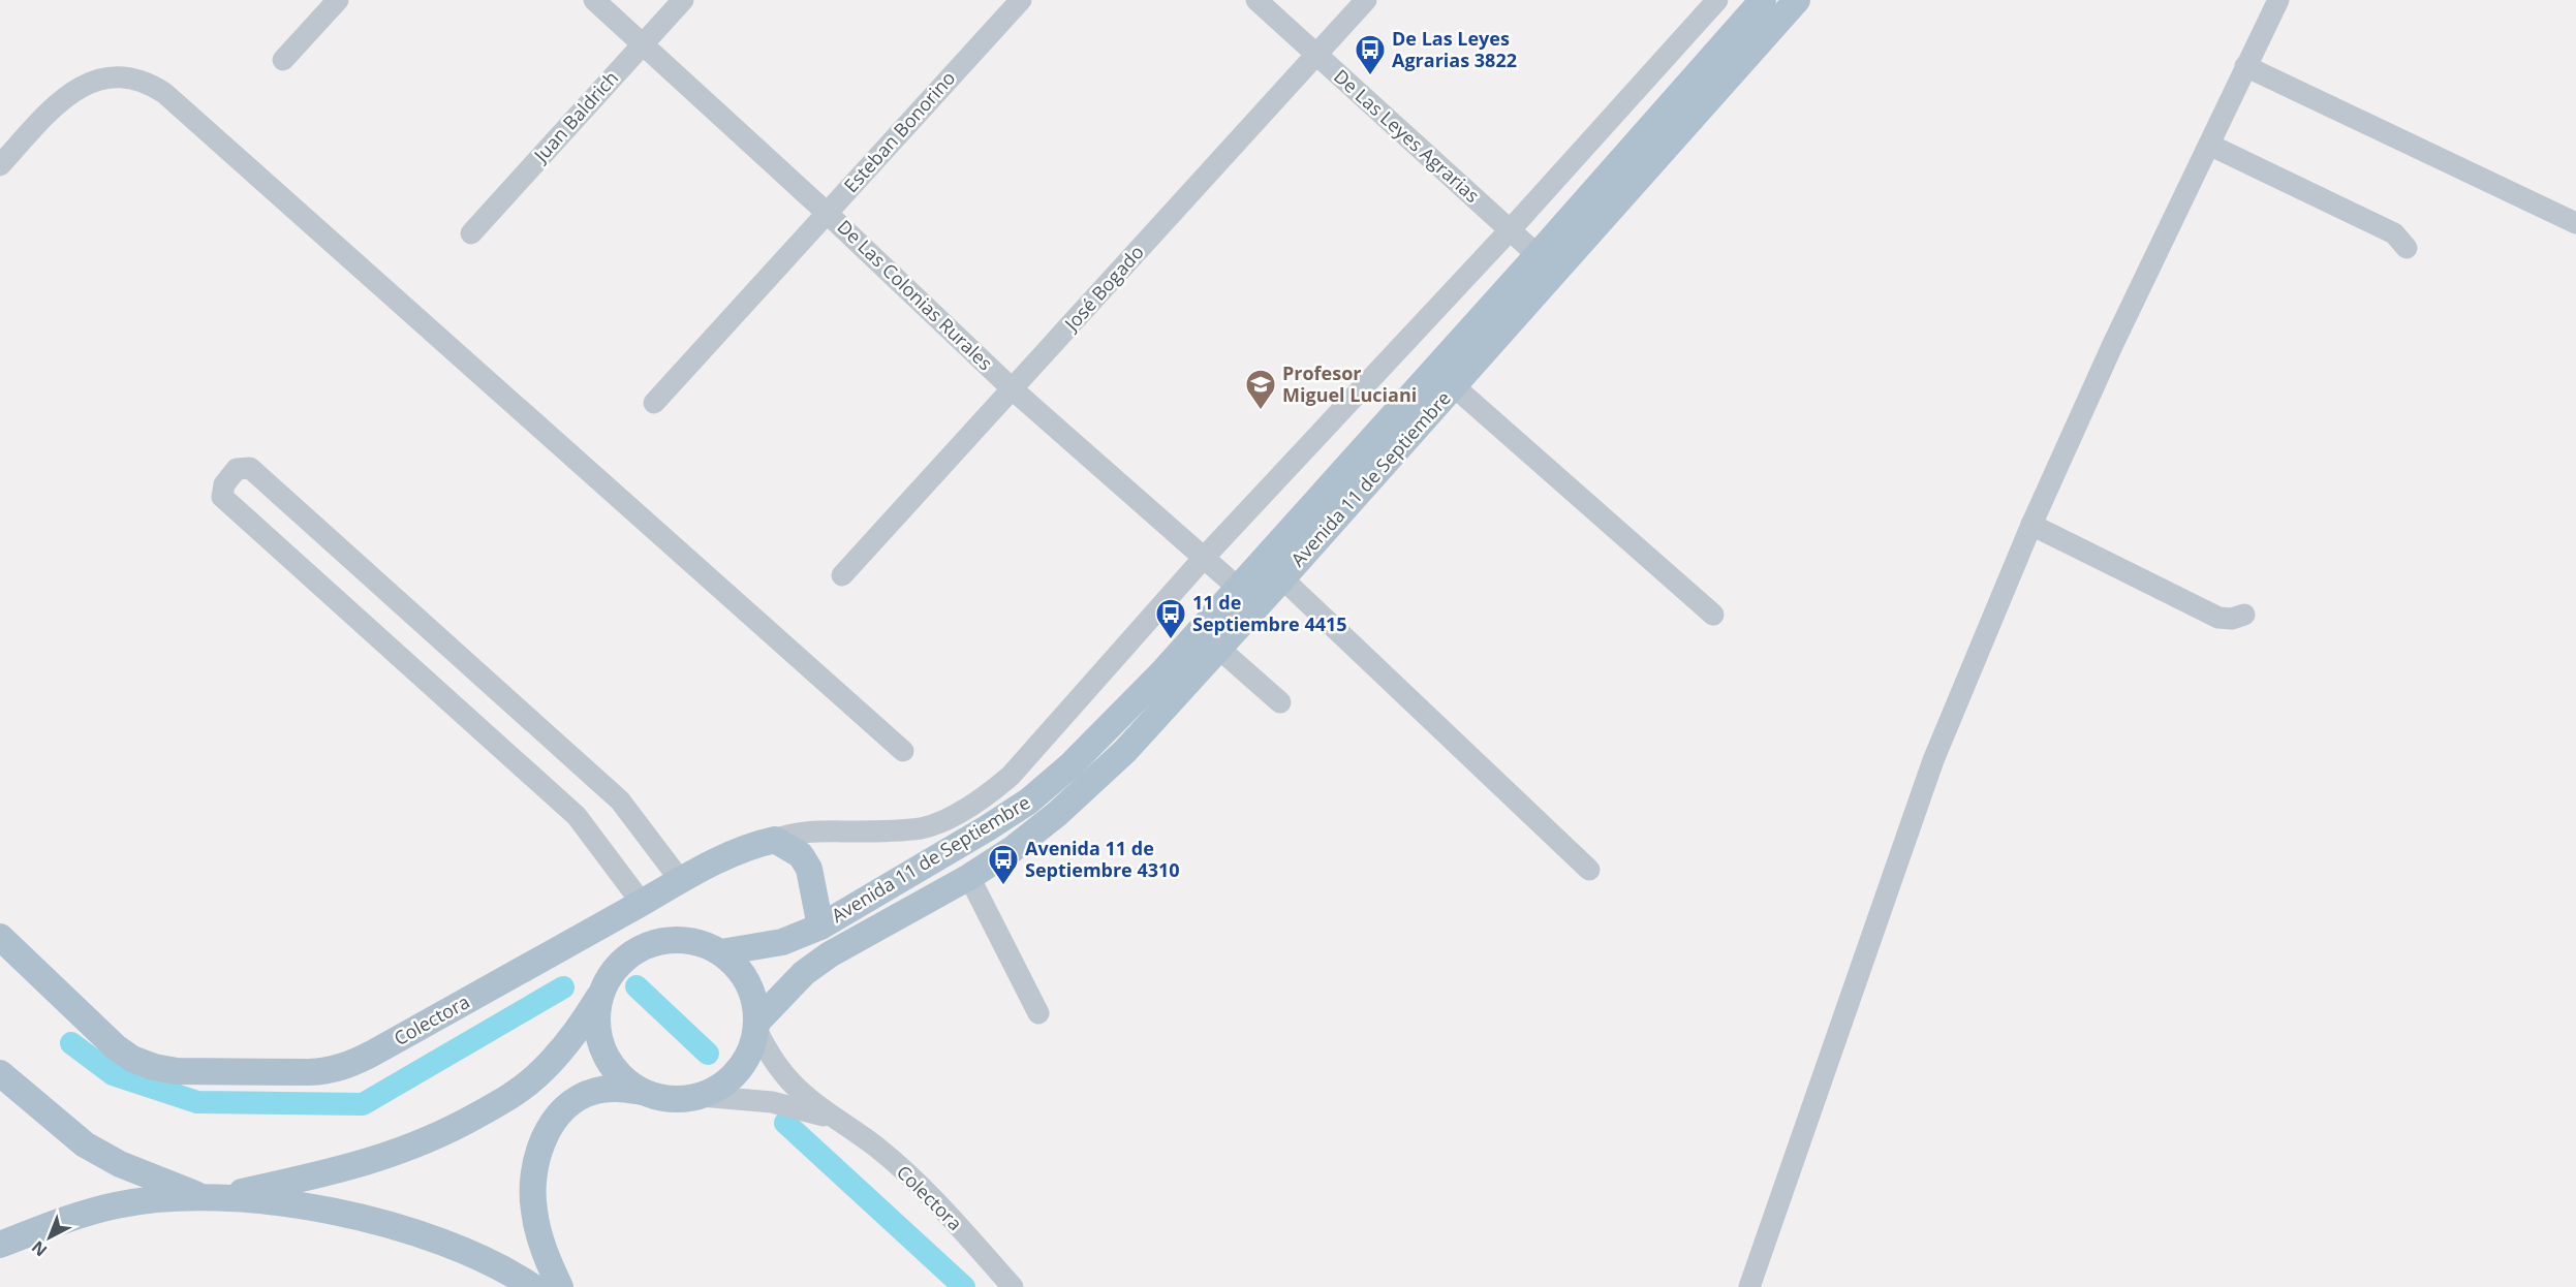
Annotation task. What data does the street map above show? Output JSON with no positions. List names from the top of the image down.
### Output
{
  "streets": {
    "main road": ["Avenida 11 de Septiembre", "Colectora"],
    "street": [
      "Juan Baldrich",
      "Esteban Bonorino",
      "De Las Leyes Agrarias",
      "José Bogado",
      "De Las Colonias Rurales"
    ]
  },
  "crossings": [
    ["Juan Baldrich", "De Las Colonias Rurales"],
    ["Esteban Bonorino", "De Las Colonias Rurales"],
    ["De Las Leyes Agrarias", "José Bogado"],
    ["De Las Leyes Agrarias", "Avenida 11 de Septiembre"],
    ["José Bogado", "De Las Colonias Rurales"],
    ["De Las Colonias Rurales", "Avenida 11 de Septiembre"],
    ["Avenida 11 de Septiembre", "Colectora"]
  ],
  "places": {
    "bus stop": ["De Las Leyes Agrarias 3822", "11 de Septiembre 4415", "Avenida 11 de Septiembre 4310"],
    "school or university": ["Profesor Miguel Luciani"]
  },
  "north": "bottom left"
}
